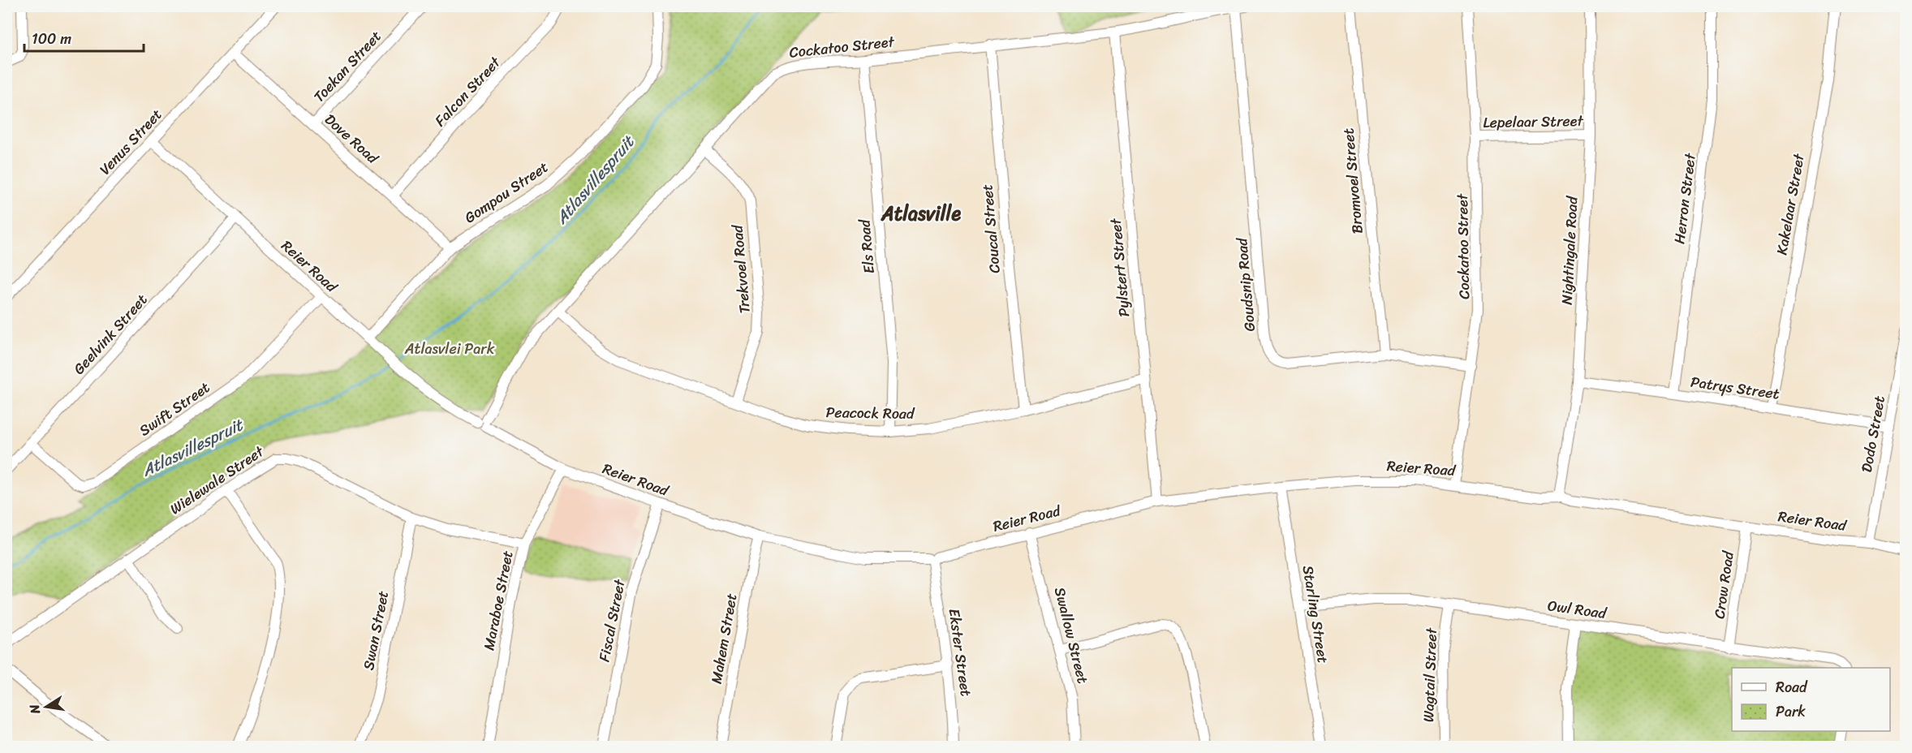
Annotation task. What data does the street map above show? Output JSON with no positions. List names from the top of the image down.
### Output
{
  "streets": {
    "street": [
      "Cockatoo Street",
      "Toekan Street",
      "Falcon Street",
      "Lepelaar Street",
      "Dove Road",
      "Venus Street",
      "Bromvoel Street",
      "Gompou Street",
      "Herron Street",
      "Kakelaar Street",
      "Coucal Street",
      "Els Road",
      "Nightingale Road",
      "Reier Road",
      "Pylstert Street",
      "Trekvoel Road",
      "Goudsnip Road",
      "Geelvink Street",
      "Patrys Street",
      "Swift Street",
      "Peacock Road",
      "Dodo Street",
      "Wielewale Street",
      "Crow Road",
      "Maraboe Street",
      "Owl Road",
      "Starling Street",
      "Fiscal Street",
      "Swan Street",
      "Swallow Street",
      "Mahem Street",
      "Ekster Street",
      "Wagtail Street"
    ]
  },
  "crossings": [
    ["Cockatoo Street", "Lepelaar Street"],
    ["Cockatoo Street", "Coucal Street"],
    ["Cockatoo Street", "Els Road"],
    ["Cockatoo Street", "Reier Road"],
    ["Cockatoo Street", "Pylstert Street"],
    ["Cockatoo Street", "Trekvoel Road"],
    ["Cockatoo Street", "Goudsnip Road"],
    ["Cockatoo Street", "Peacock Road"],
    ["Toekan Street", "Dove Road"],
    ["Falcon Street", "Dove Road"],
    ["Lepelaar Street", "Nightingale Road"],
    ["Dove Road", "Venus Street"],
    ["Dove Road", "Gompou Street"],
    ["Venus Street", "Reier Road"],
    ["Bromvoel Street", "Goudsnip Road"],
    ["Gompou Street", "Reier Road"],
    ["Herron Street", "Patrys Street"],
    ["Kakelaar Street", "Patrys Street"],
    ["Coucal Street", "Peacock Road"],
    ["Els Road", "Peacock Road"],
    ["Nightingale Road", "Reier Road"],
    ["Nightingale Road", "Patrys Street"],
    ["Reier Road", "Pylstert Street"],
    ["Reier Road", "Geelvink Street"],
    ["Reier Road", "Swift Street"],
    ["Reier Road", "Dodo Street"],
    ["Reier Road", "Crow Road"],
    ["Reier Road", "Maraboe Street"],
    ["Reier Road", "Starling Street"],
    ["Reier Road", "Fiscal Street"],
    ["Reier Road", "Swallow Street"],
    ["Reier Road", "Mahem Street"],
    ["Reier Road", "Ekster Street"],
    ["Pylstert Street", "Peacock Road"],
    ["Trekvoel Road", "Peacock Road"],
    ["Geelvink Street", "Swift Street"],
    ["Patrys Street", "Dodo Street"],
    ["Wielewale Street", "Maraboe Street"],
    ["Wielewale Street", "Swan Street"],
    ["Crow Road", "Owl Road"],
    ["Owl Road", "Starling Street"],
    ["Owl Road", "Wagtail Street"]
  ],
  "districts": ["Atlasville"],
  "water": ["Atlasvillespruit"],
  "parks": ["Atlasvlei Park"],
  "legend": ["Road", "Park"],
  "scale_bar": "100 m",
  "north": "left"
}
